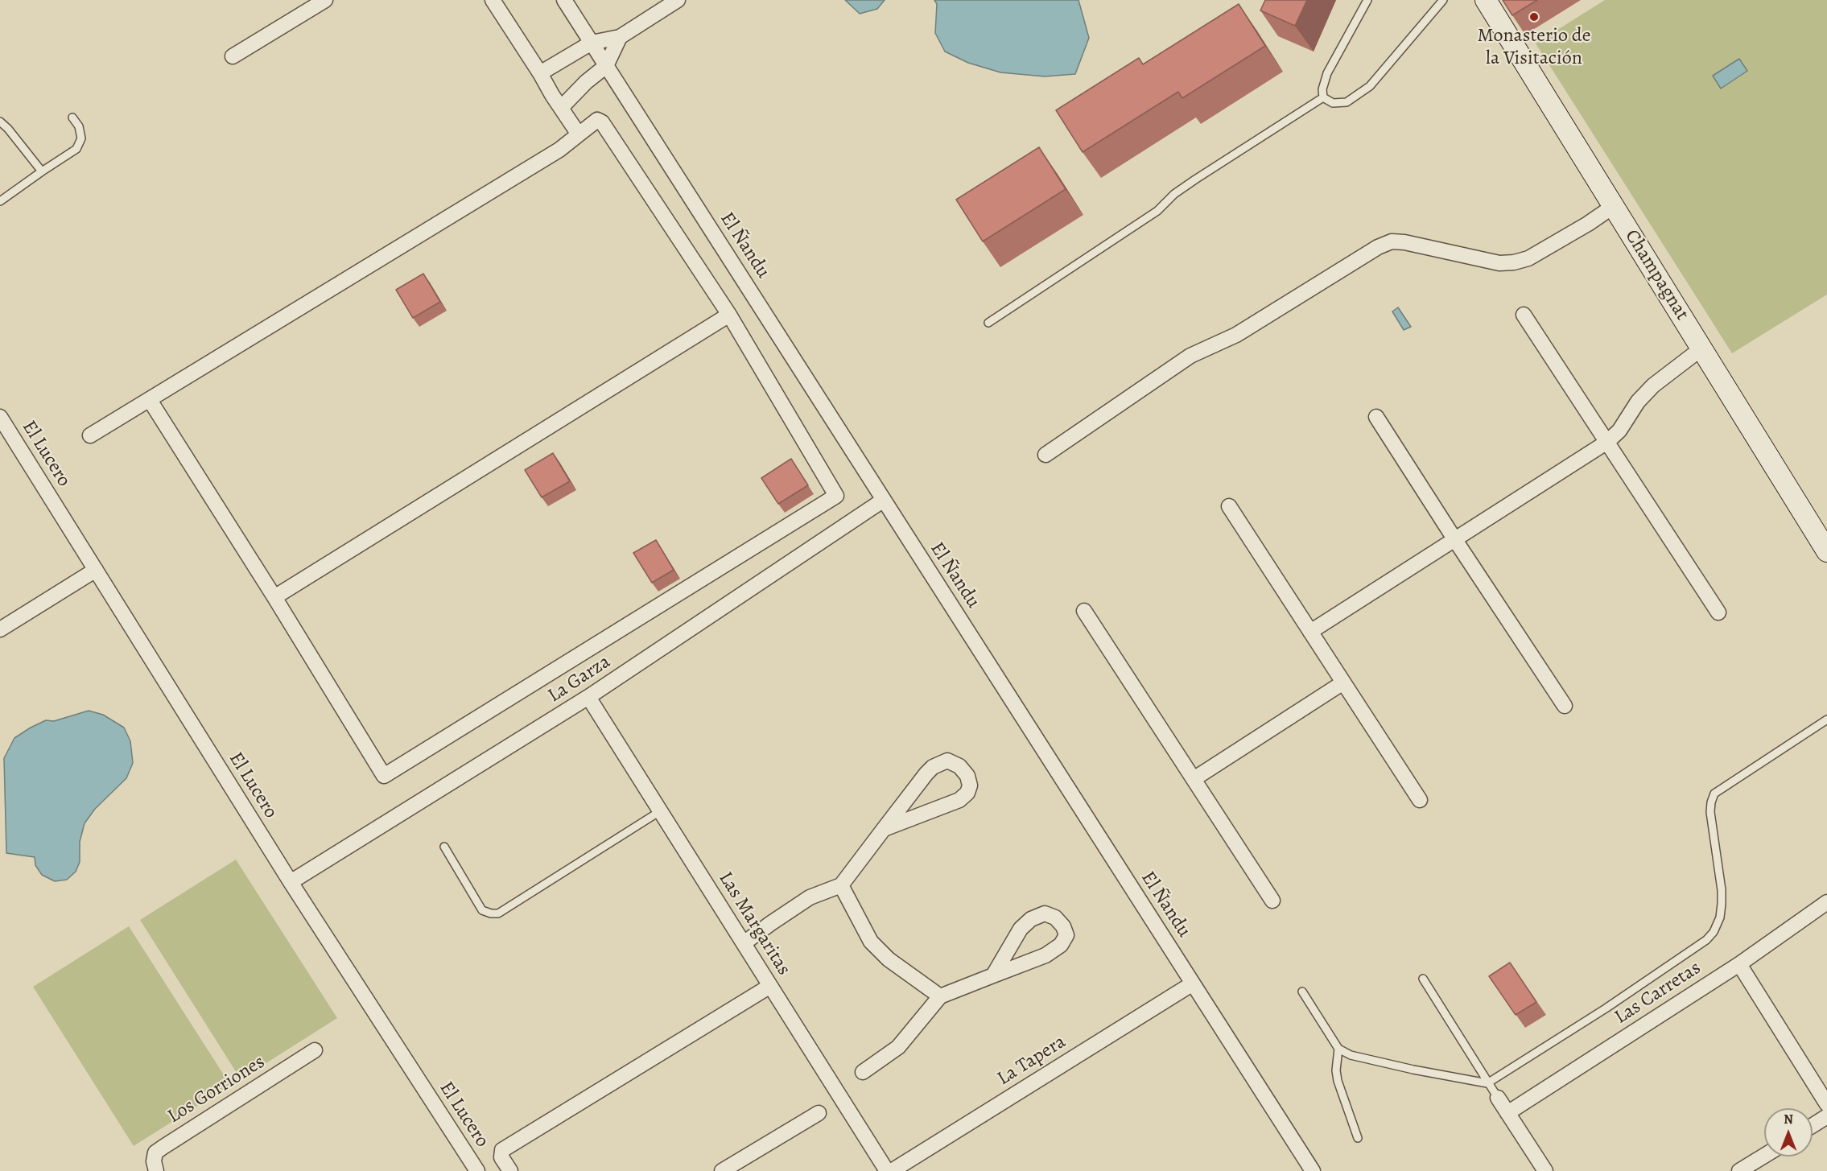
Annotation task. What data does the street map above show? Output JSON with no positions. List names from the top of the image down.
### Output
{
  "streets": {
    "street": [
      "El Ñandu",
      "Champagnat",
      "El Lucero",
      "La Garza",
      "Las Margaritas",
      "Las Carretas",
      "La Tapera",
      "Los Gorriones"
    ]
  },
  "crossings": [
    ["El Ñandu", "La Garza"],
    ["El Ñandu", "La Tapera"],
    ["El Lucero", "La Garza"],
    ["La Garza", "Las Margaritas"]
  ],
  "places": ["Monasterio de la Visitación"],
  "north": "top"
}
